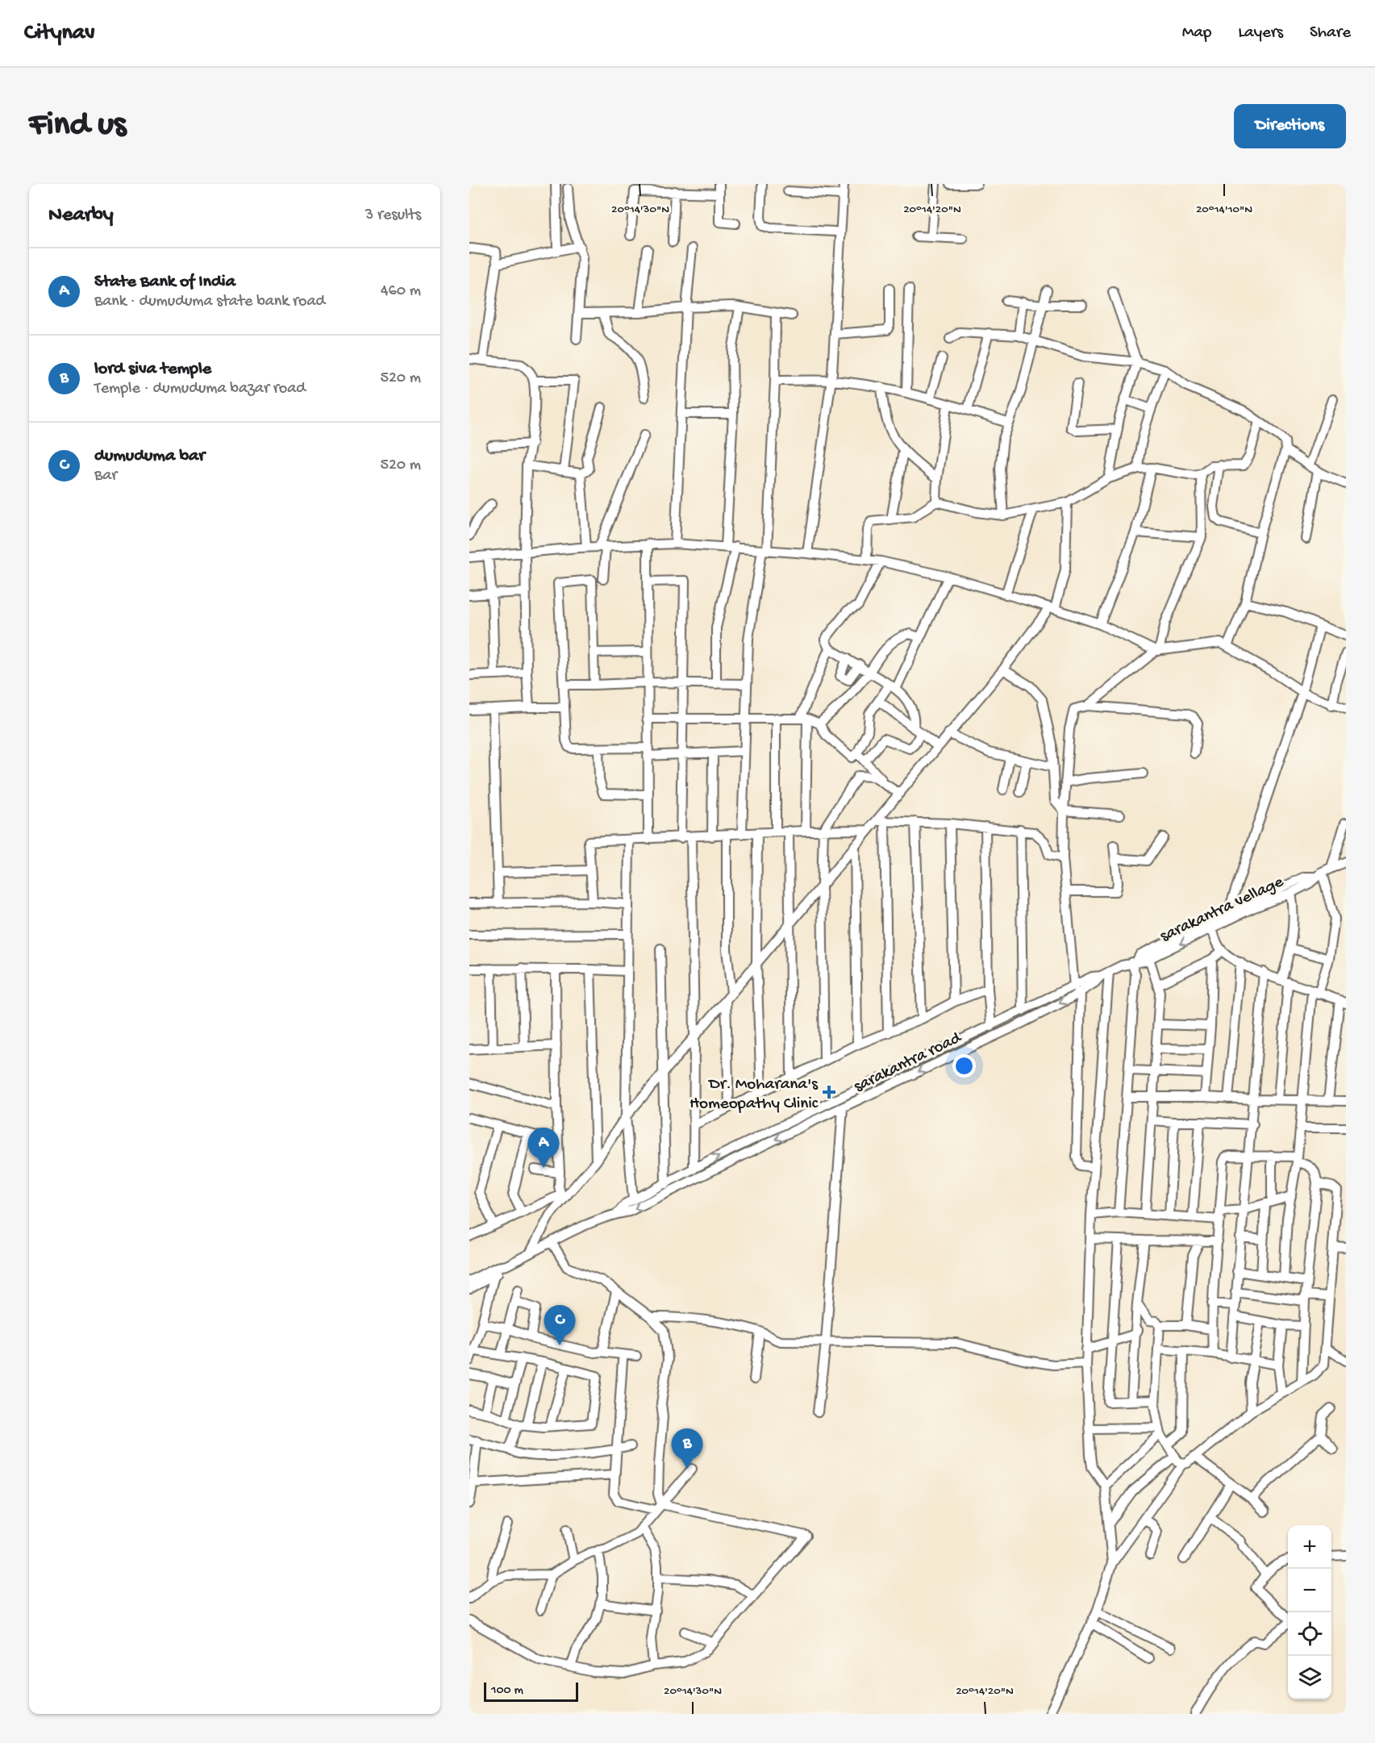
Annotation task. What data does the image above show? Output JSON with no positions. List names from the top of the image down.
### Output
{
  "streets": {
    "street": ["sarakantra vellage", "sarakantra road"]
  },
  "crossings": [
    ["sarakantra vellage", "sarakantra road"]
  ],
  "places": {
    "health": ["Dr. Moharana's Homeopathy Clinic"]
  },
  "scale_bar": "100 m",
  "page": {
    "header": "Citynav",
    "nav": ["Map", "Layers", "Share"],
    "buttons": "Directions",
    "title": "Find us",
    "heading": ["Nearby", "3 results"],
    "list": [
      {
        "mark": "A",
        "name": "State Bank of India",
        "note": "Bank · dumuduma state bank road",
        "value": "460 m"
      },
      {
        "mark": "B",
        "name": "lord siva temple",
        "note": "Temple · dumuduma bazar road",
        "value": "520 m"
      },
      {
        "mark": "C",
        "name": "dumuduma bar",
        "note": "Bar",
        "value": "520 m"
      }
    ],
    "pins": ["A", "C", "B"],
    "map_buttons": ["+", "−"],
    "scale": "100 m"
  },
  "coordinates": ["20°14'30\"N", "20°14'20\"N", "20°14'10\"N"]
}
